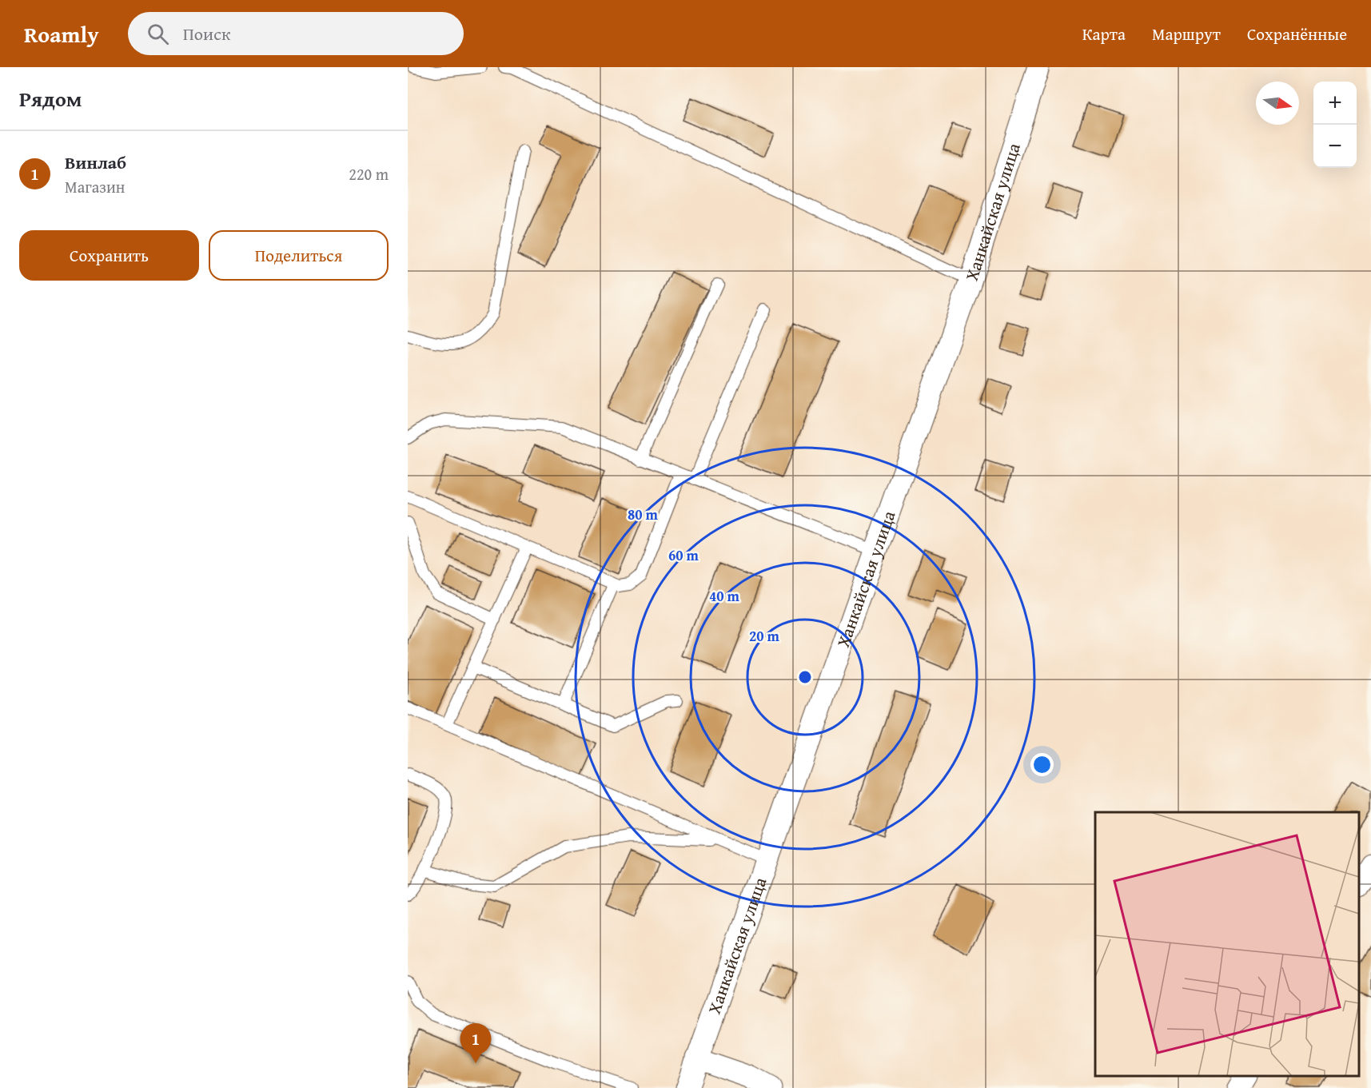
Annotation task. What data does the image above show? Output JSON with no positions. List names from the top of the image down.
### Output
{
  "streets": {
    "street": ["Ханкайская улица"]
  },
  "north": "right",
  "page": {
    "header": "Roamly",
    "search": "Поиск",
    "nav": ["Карта", "Маршрут", "Сохранённые"],
    "heading": "Рядом",
    "map_buttons": ["+", "−"],
    "list": [
      {
        "mark": "1",
        "name": "Винлаб",
        "note": "Магазин",
        "value": "220 m"
      }
    ],
    "buttons": ["Сохранить", "Поделиться"],
    "pins": "1"
  },
  "rings": [
    "80 m",
    "60 m",
    "40 m",
    "20 m"
  ]
}
